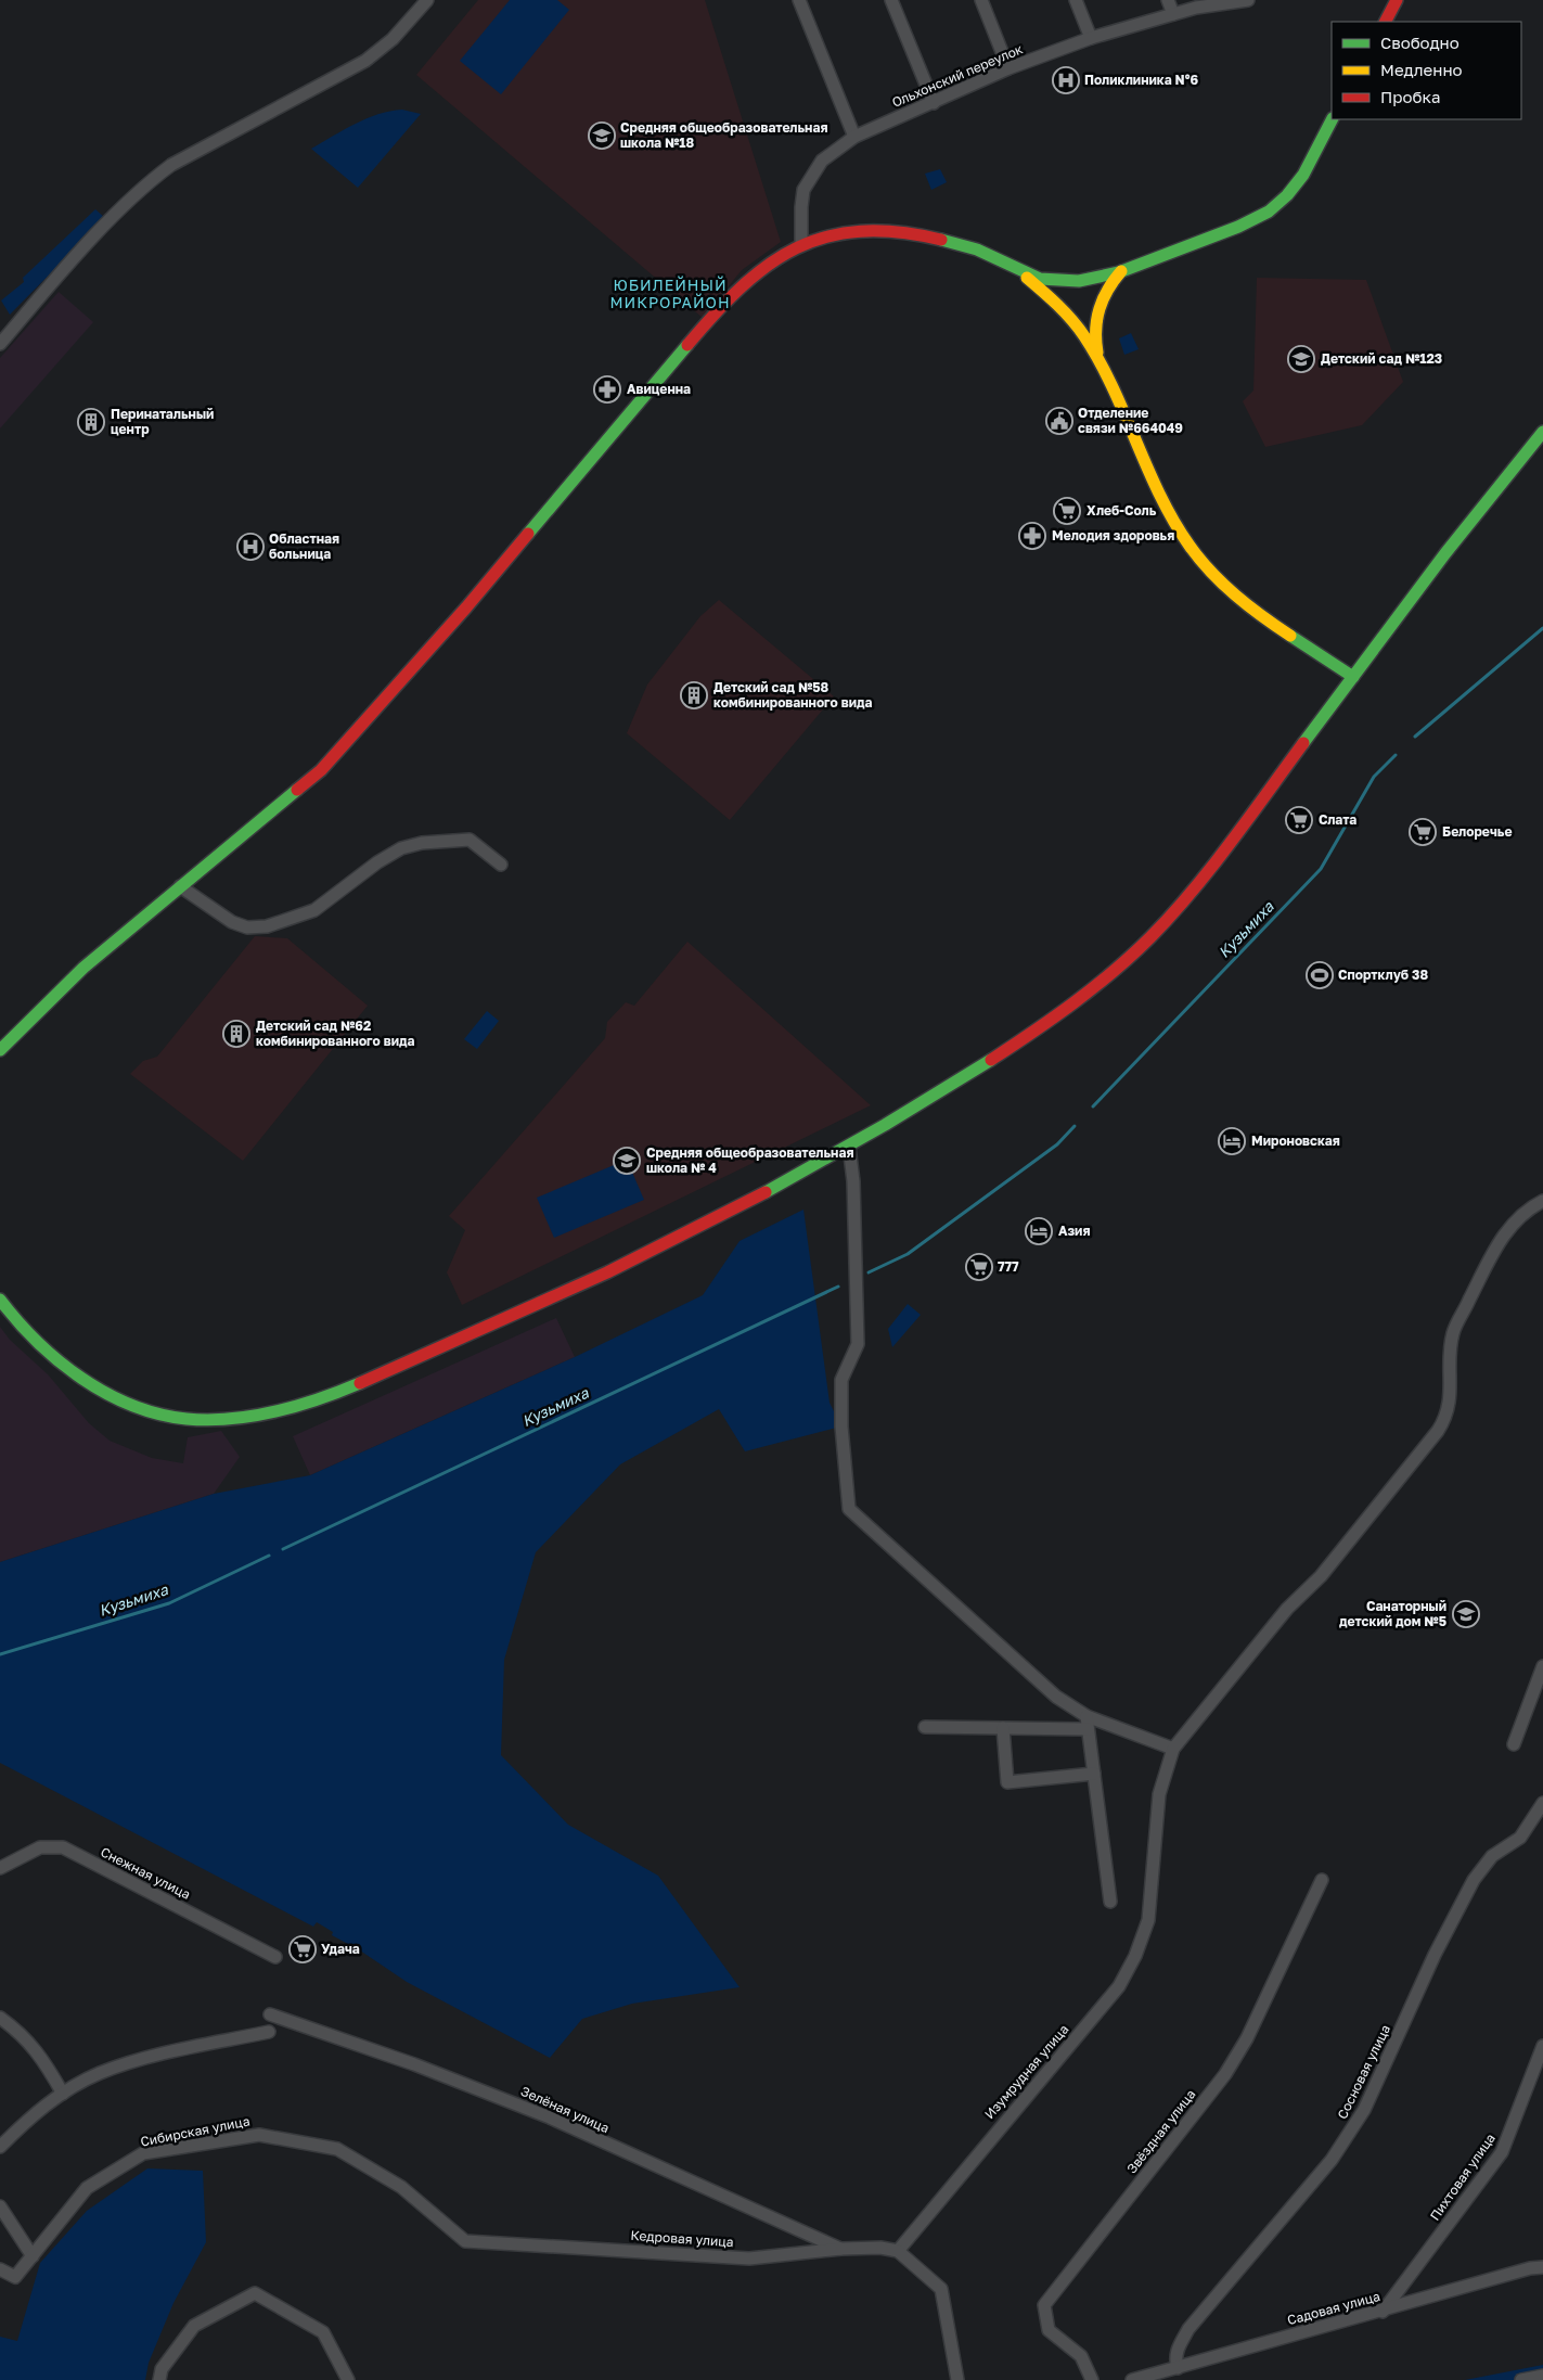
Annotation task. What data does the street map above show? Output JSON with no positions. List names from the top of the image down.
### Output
{
  "streets": {
    "street": [
      "Ольхонский переулок",
      "Снежная улица",
      "Изумрудная улица",
      "Сосновая улица",
      "Зелёная улица",
      "Сибирская улица",
      "Звёздная улица",
      "Пихтовая улица",
      "Кедровая улица",
      "Садовая улица"
    ]
  },
  "crossings": [
    ["Изумрудная улица", "Кедровая улица"],
    ["Сосновая улица", "Садовая улица"],
    ["Зелёная улица", "Кедровая улица"],
    ["Сибирская улица", "Кедровая улица"],
    ["Пихтовая улица", "Садовая улица"]
  ],
  "districts": ["ЮБИЛЕЙНЫЙ МИКРОРАЙОН"],
  "water": ["Кузьмиха"],
  "places": {
    "hospital": ["Поликлиника N°6", "Областная больница"],
    "school or university": [
      "Средняя общеобразовательная школа №18",
      "Детский сад №123",
      "Средняя общеобразовательная школа № 4",
      "Санаторный детский дом №5"
    ],
    "pharmacy": ["Авиценна", "Мелодия здоровья"],
    "public building": ["Отделение связи №664049"],
    "building": ["Перинатальный центр", "Детский сад №58 комбинированного вида", "Детский сад №62 комбинированного вида"],
    "supermarket": [
      "Хлеб-Соль",
      "Слата",
      "Белоречье",
      "777",
      "Удача"
    ],
    "sports": ["Спортклуб 38"],
    "hotel": ["Мироновская", "Азия"]
  },
  "legend": ["Свободно", "Медленно", "Пробка"]
}
